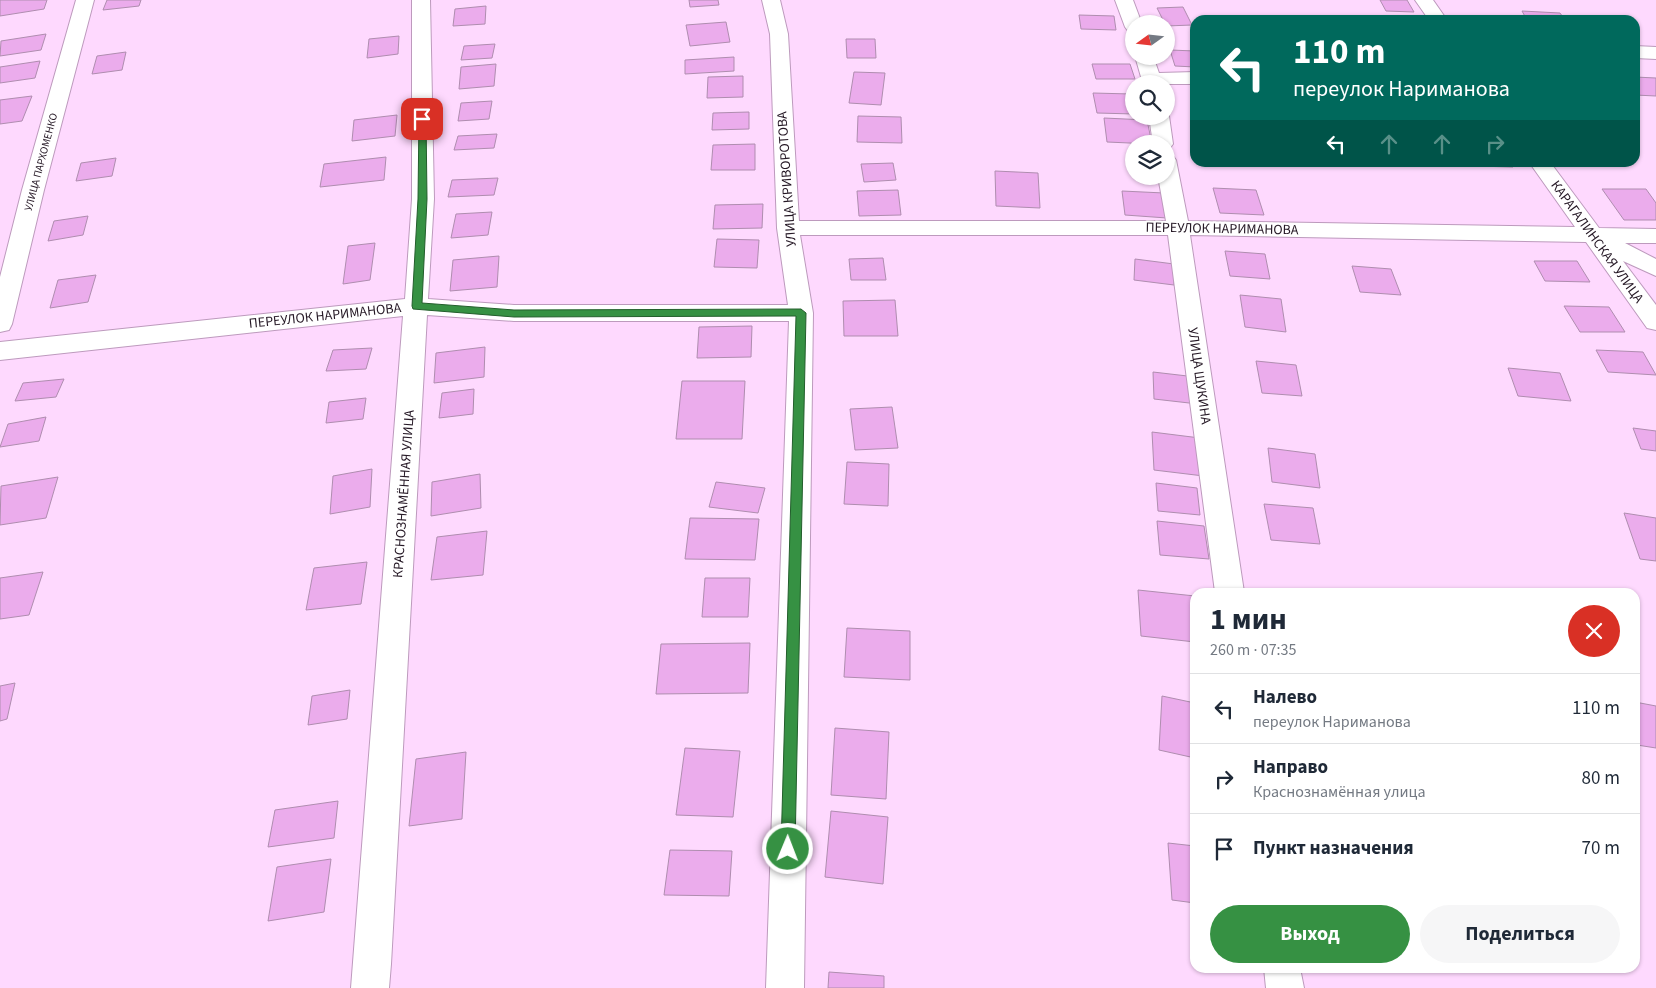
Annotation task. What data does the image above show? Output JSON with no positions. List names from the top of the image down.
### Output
{
  "streets": {
    "street": [
      "УЛИЦА ПАРХОМЕНКО",
      "УЛИЦА КРИВОРОТОВА",
      "ПЕРЕУЛОК НАРИМАНОВА",
      "КАРАГАЛИНСКАЯ УЛИЦА",
      "УЛИЦА ЩУКИНА",
      "КРАСНОЗНАМЁННАЯ УЛИЦА"
    ]
  },
  "crossings": [
    ["УЛИЦА КРИВОРОТОВА", "ПЕРЕУЛОК НАРИМАНОВА"],
    ["ПЕРЕУЛОК НАРИМАНОВА", "КАРАГАЛИНСКАЯ УЛИЦА"],
    ["ПЕРЕУЛОК НАРИМАНОВА", "УЛИЦА ЩУКИНА"],
    ["ПЕРЕУЛОК НАРИМАНОВА", "КРАСНОЗНАМЁННАЯ УЛИЦА"]
  ],
  "north": "left",
  "page": {
    "turn": ["110 m", "переулок Нариманова"],
    "heading": ["1 мин", "260 m · 07:35"],
    "list": [
      {
        "name": "Налево",
        "note": "переулок Нариманова",
        "value": "110 m"
      },
      {
        "name": "Направо",
        "note": "Краснознамённая улица",
        "value": "80 m"
      },
      {
        "name": "Пункт назначения",
        "value": "70 m"
      }
    ],
    "buttons": ["Выход", "Поделиться"]
  }
}
